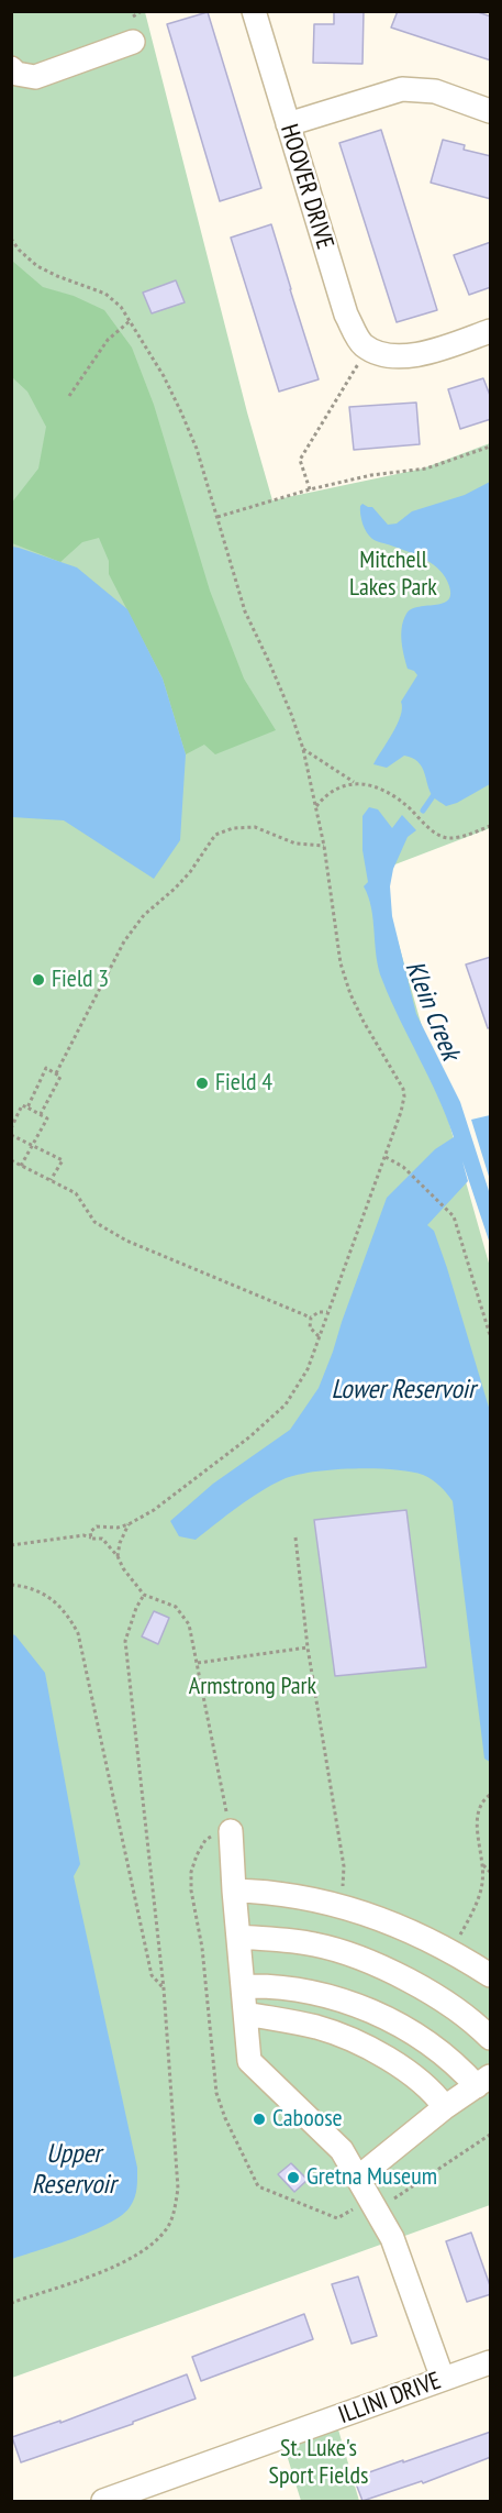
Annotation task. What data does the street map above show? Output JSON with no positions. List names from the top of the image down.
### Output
{
  "streets": {
    "street": ["HOOVER DRIVE", "ILLINI DRIVE"]
  },
  "water": ["Klein Creek", "Lower Reservoir", "Upper Reservoir"],
  "parks": ["Mitchell Lakes Park", "Armstrong Park", "St. Luke's Sport Fields"],
  "places": [
    "Field 3",
    "Field 4",
    "Caboose",
    "Gretna Museum"
  ]
}
